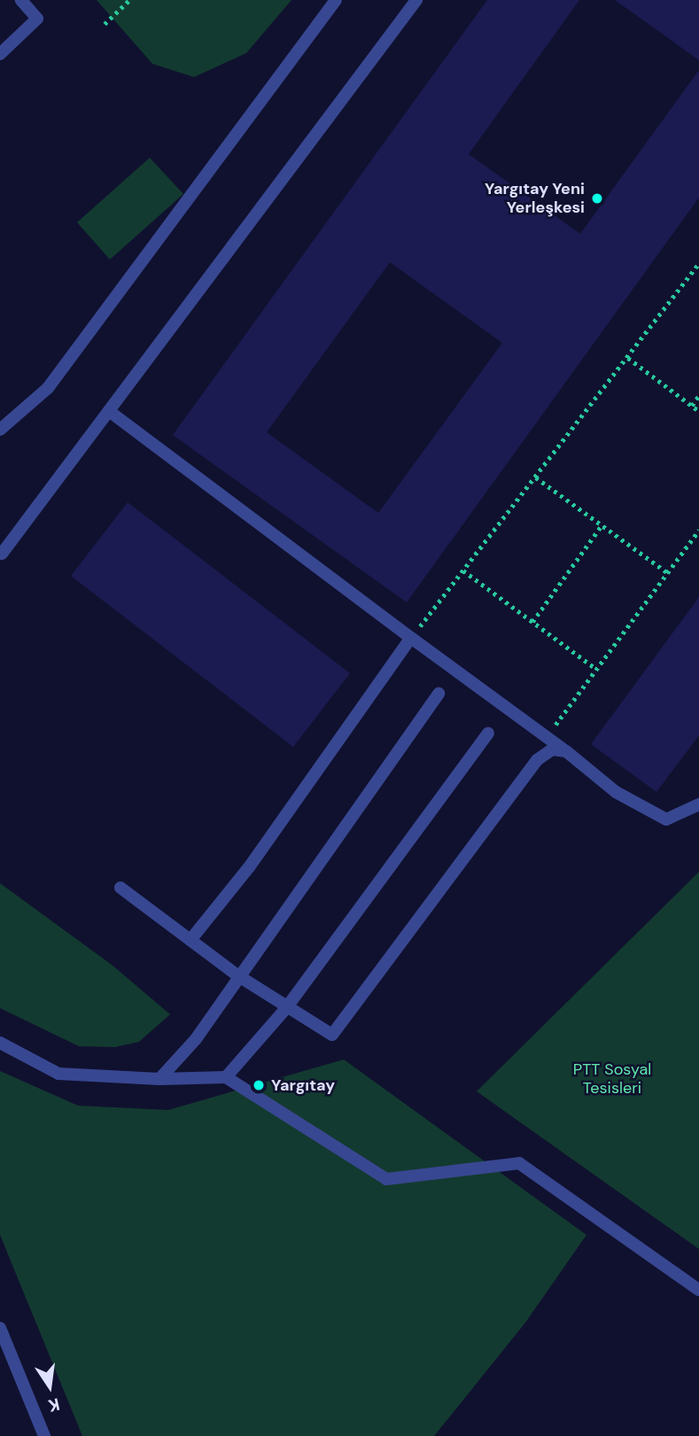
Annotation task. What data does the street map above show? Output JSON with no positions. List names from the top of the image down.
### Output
{
  "parks": ["PTT Sosyal Tesisleri"],
  "places": ["Yargıtay Yeni Yerleşkesi", "Yargıtay"],
  "north": "bottom"
}
